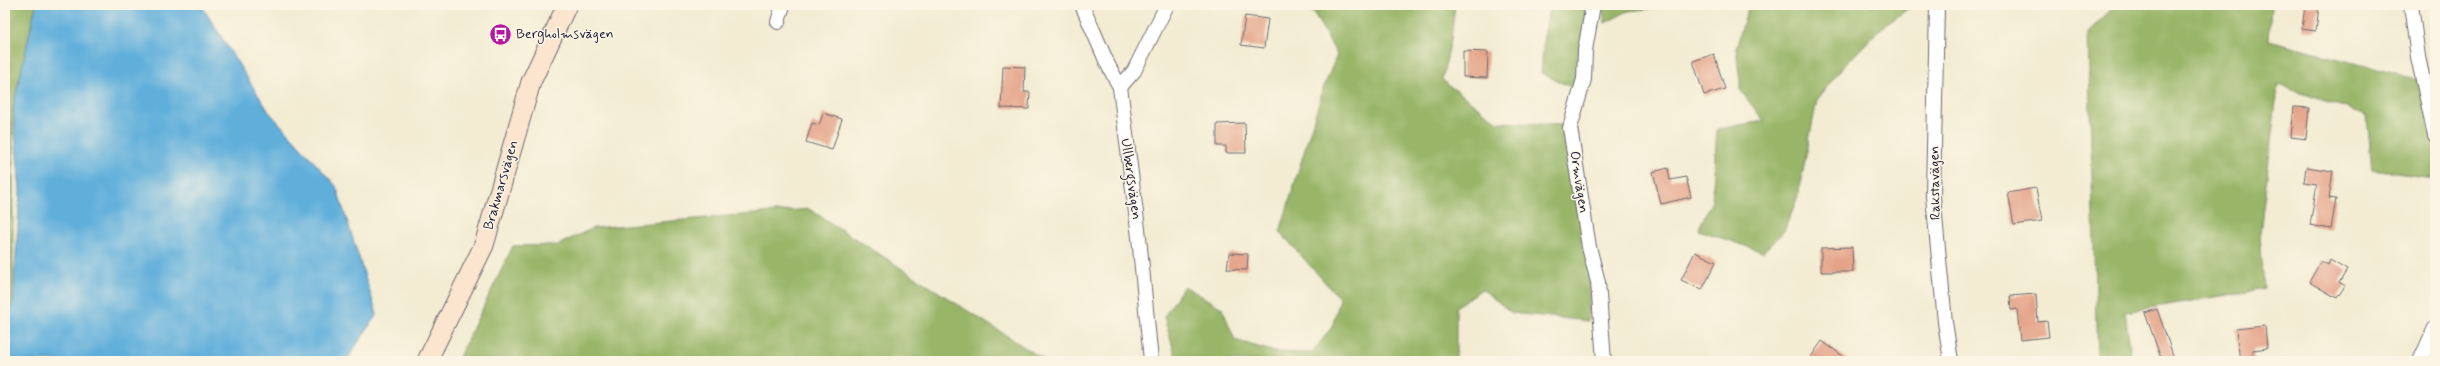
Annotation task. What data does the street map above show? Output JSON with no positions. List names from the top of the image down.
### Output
{
  "streets": {
    "street": [
      "Ullbergsvägen",
      "Ormvägen",
      "Rakstavägen",
      "Brakmarsvägen"
    ]
  },
  "places": {
    "bus stop": ["Bergholmsvägen"]
  }
}
